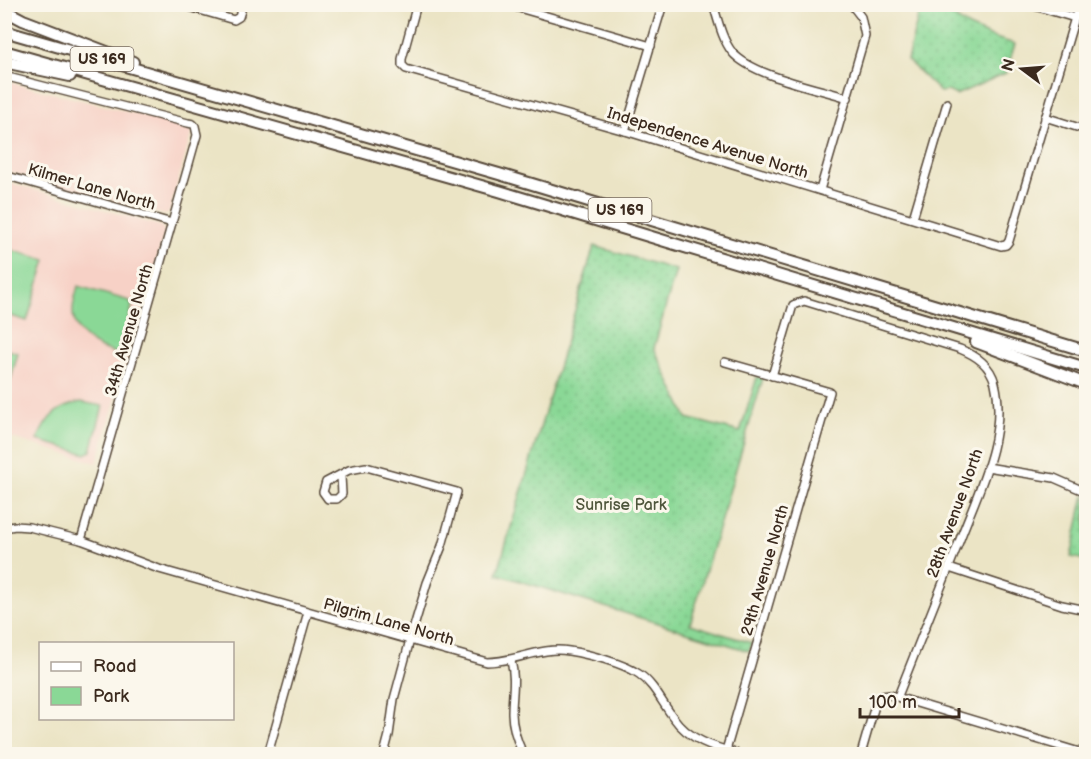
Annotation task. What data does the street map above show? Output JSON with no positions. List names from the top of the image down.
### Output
{
  "streets": {
    "highway": ["US 169"],
    "street": [
      "Independence Avenue North",
      "Kilmer Lane North",
      "34th Avenue North",
      "28th Avenue North",
      "29th Avenue North",
      "Pilgrim Lane North"
    ]
  },
  "crossings": [
    ["Kilmer Lane North", "34th Avenue North"],
    ["34th Avenue North", "Pilgrim Lane North"],
    ["28th Avenue North", "29th Avenue North"],
    ["29th Avenue North", "Pilgrim Lane North"]
  ],
  "parks": ["Sunrise Park"],
  "legend": ["Road", "Park"],
  "scale_bar": "100 m",
  "north": "left"
}
